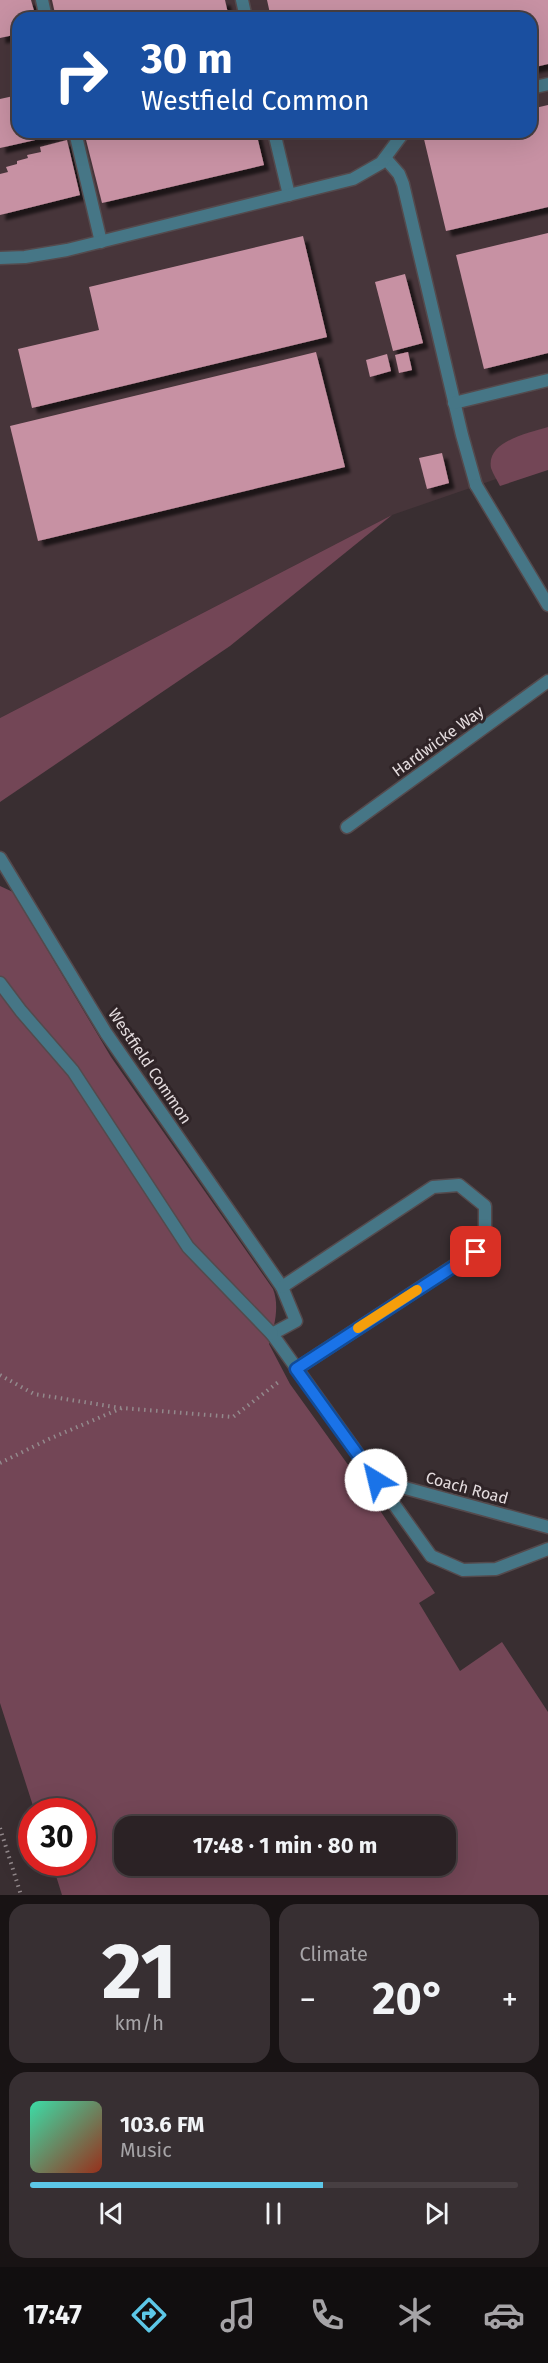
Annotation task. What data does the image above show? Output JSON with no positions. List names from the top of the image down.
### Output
{
  "streets": {
    "street": ["Hardwicke Way", "Westfield Common", "Coach Road"]
  },
  "page": {
    "turn": ["30 m", "Westfield Common"],
    "limit": "30",
    "trip": "17:48 · 1 min · 80 m",
    "tile": [
      ["21", "km/h"],
      "Climate"
    ],
    "heat": ["−", "20°", "+"],
    "song": ["103.6 FM", "Music"],
    "tabs": "17:47"
  }
}
